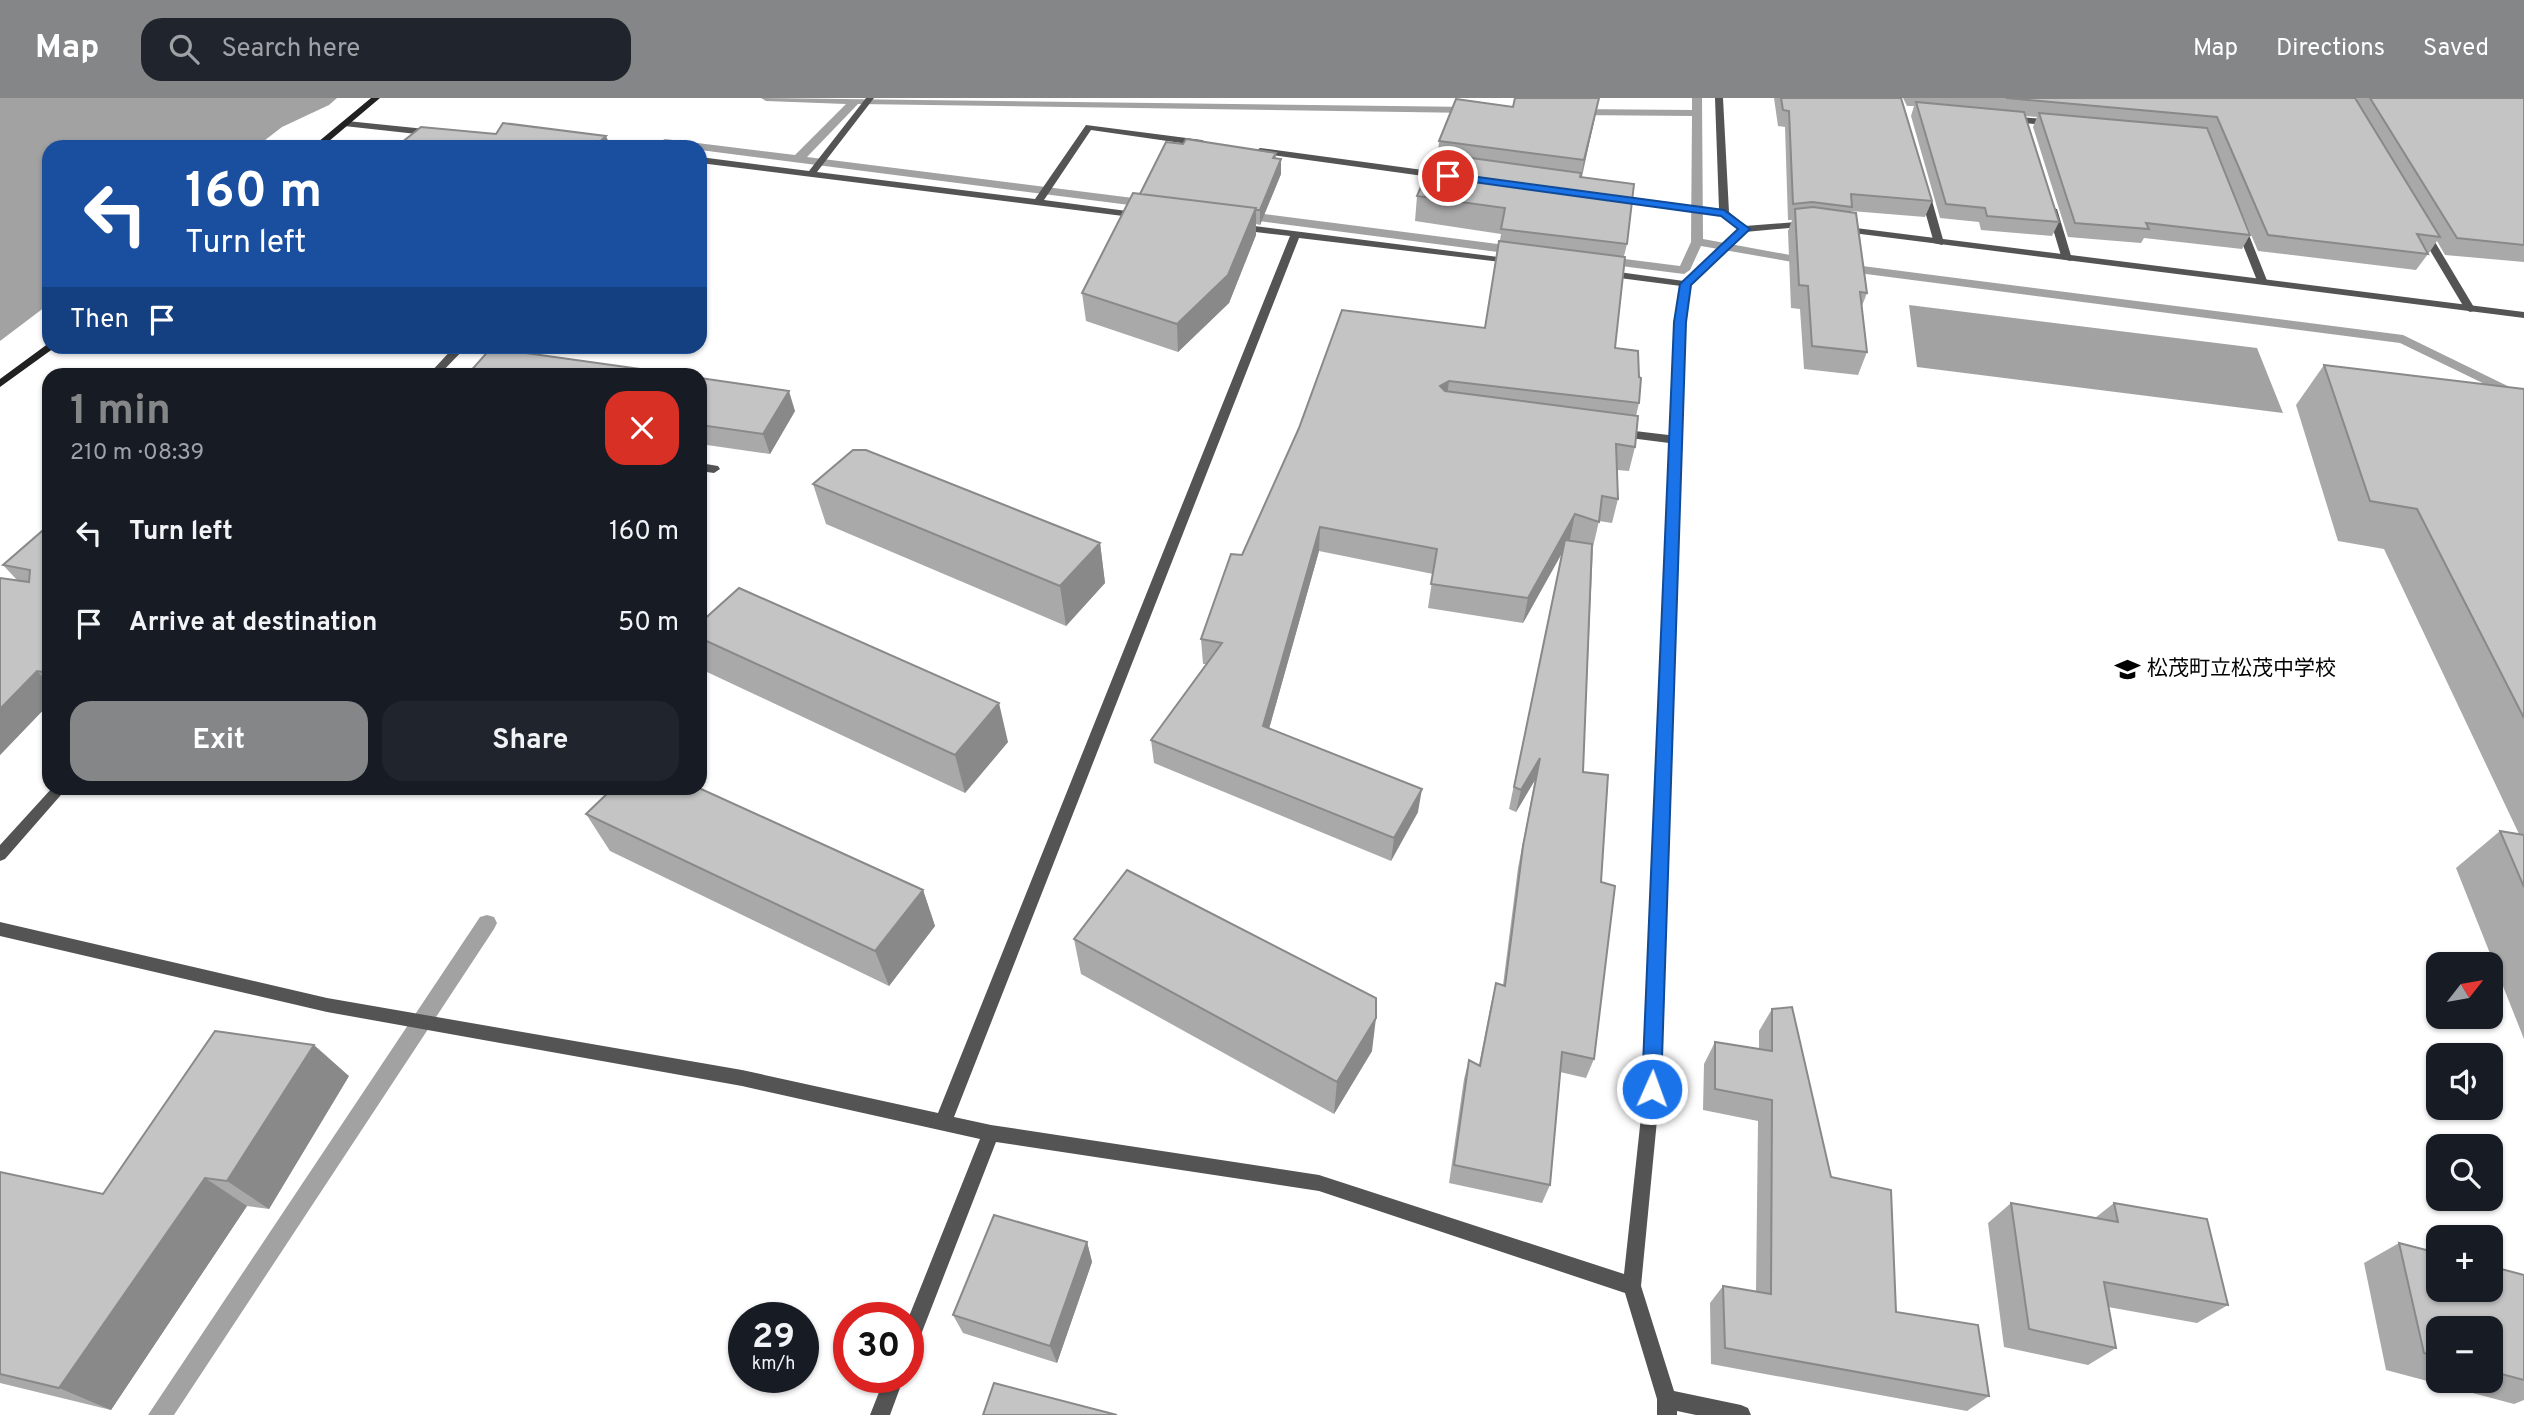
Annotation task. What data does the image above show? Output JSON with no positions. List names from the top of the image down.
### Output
{
  "places": {
    "school or university": ["松茂町立松茂中学校"]
  },
  "north": "top right",
  "page": {
    "header": "Map",
    "search": "Search here",
    "nav": ["Map", "Directions", "Saved"],
    "turn": ["160 m", "Turn left"],
    "then": "Then",
    "heading": ["1 min", "210 m · 08:39"],
    "list": [
      {
        "name": "Turn left",
        "value": "160 m"
      },
      {
        "name": "Arrive at destination",
        "value": "50 m"
      }
    ],
    "buttons": ["Exit", "Share"],
    "map_buttons": ["+", "−"],
    "speed": "29 km/h",
    "limit": "30"
  }
}
